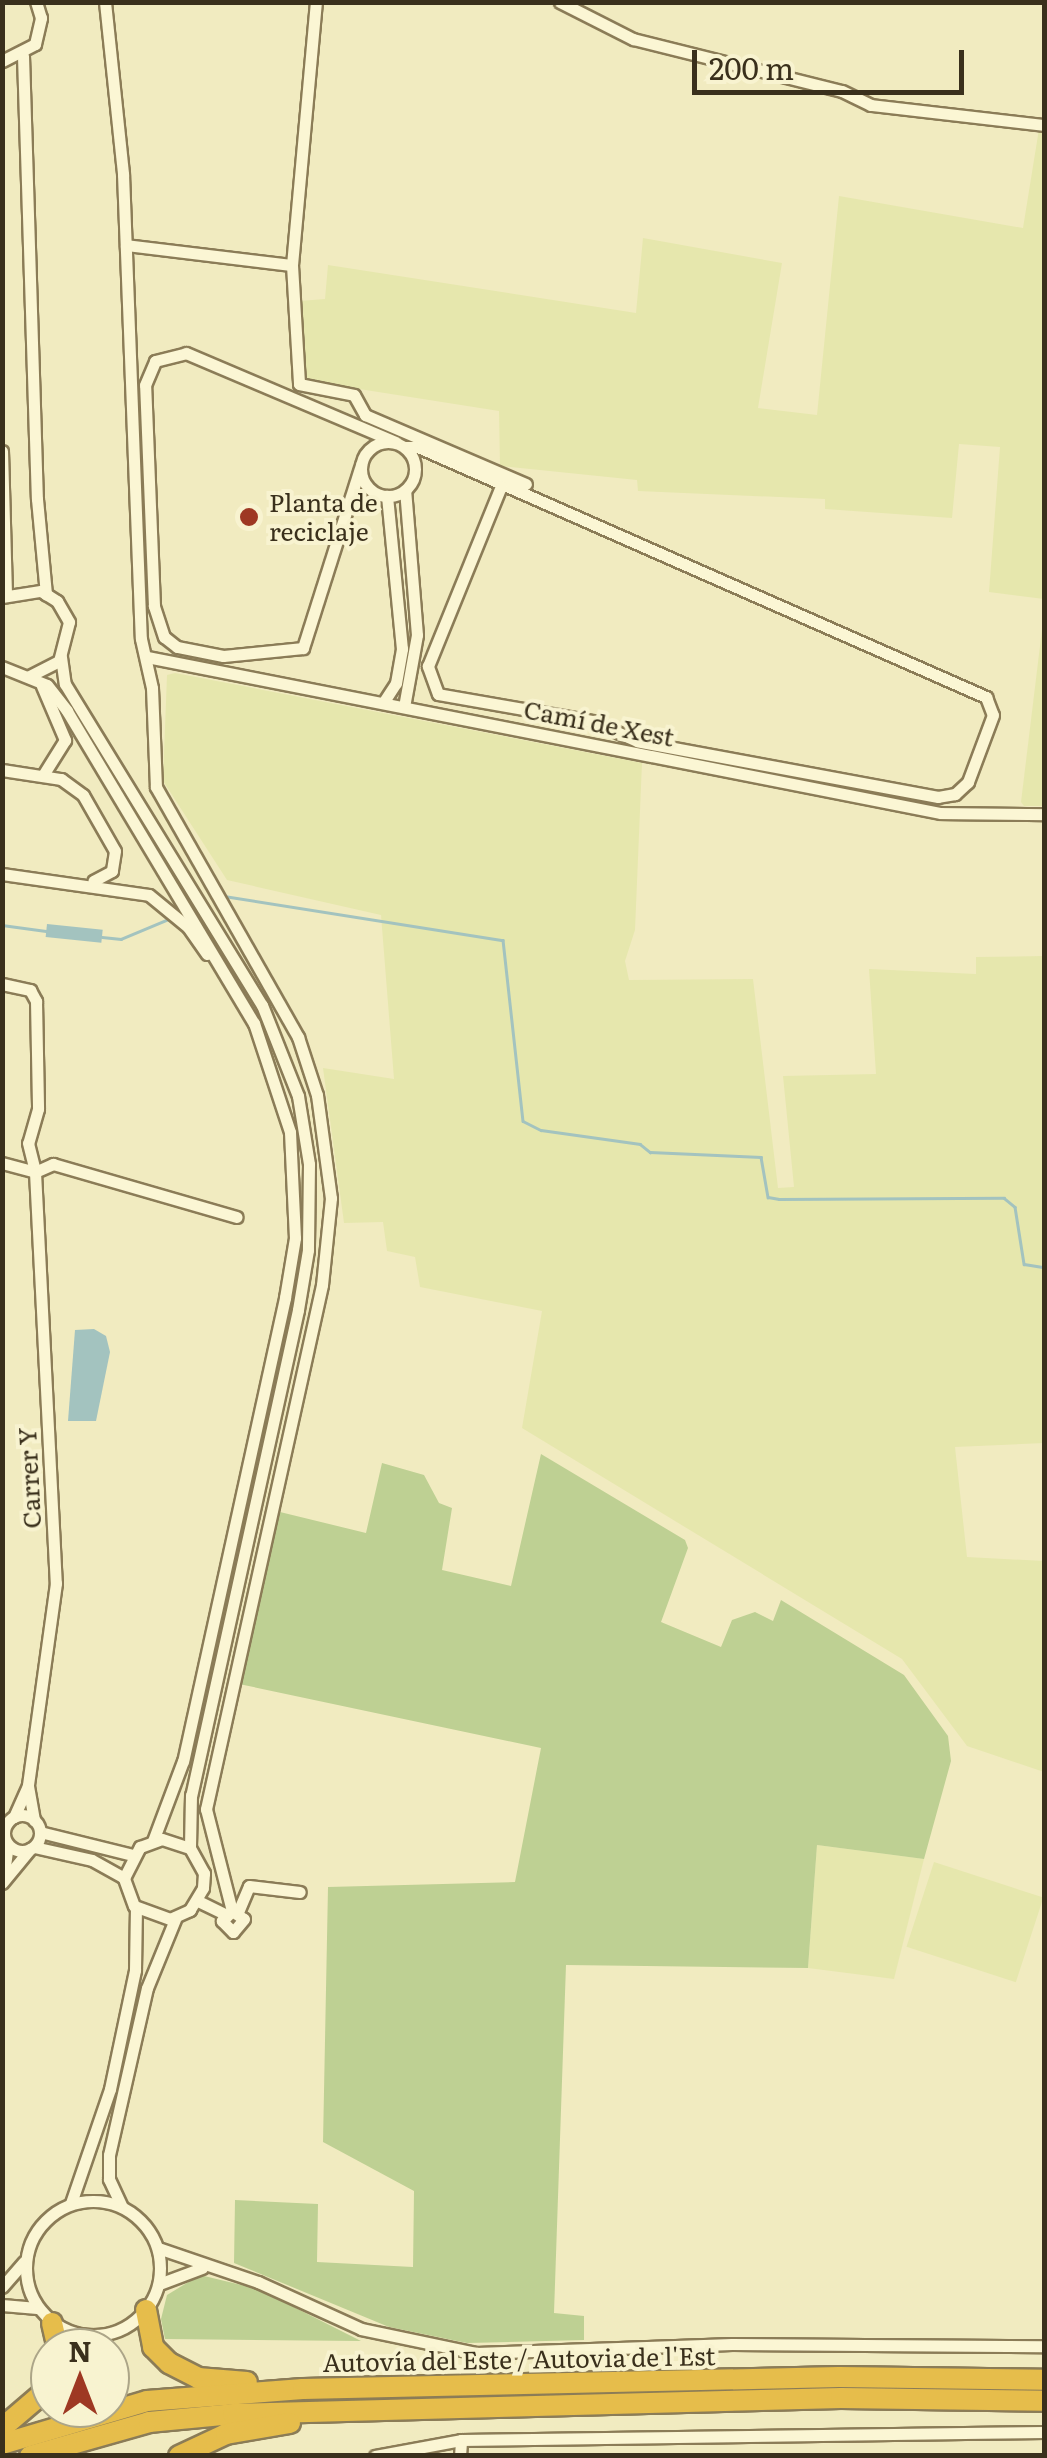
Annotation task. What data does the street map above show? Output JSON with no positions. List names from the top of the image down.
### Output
{
  "streets": {
    "highway": ["Autovía del Este / Autovia de l'Est"],
    "street": ["Camí de Xest", "Carrer Y"]
  },
  "places": ["Planta de reciclaje"],
  "scale_bar": "200 m",
  "north": "top"
}
